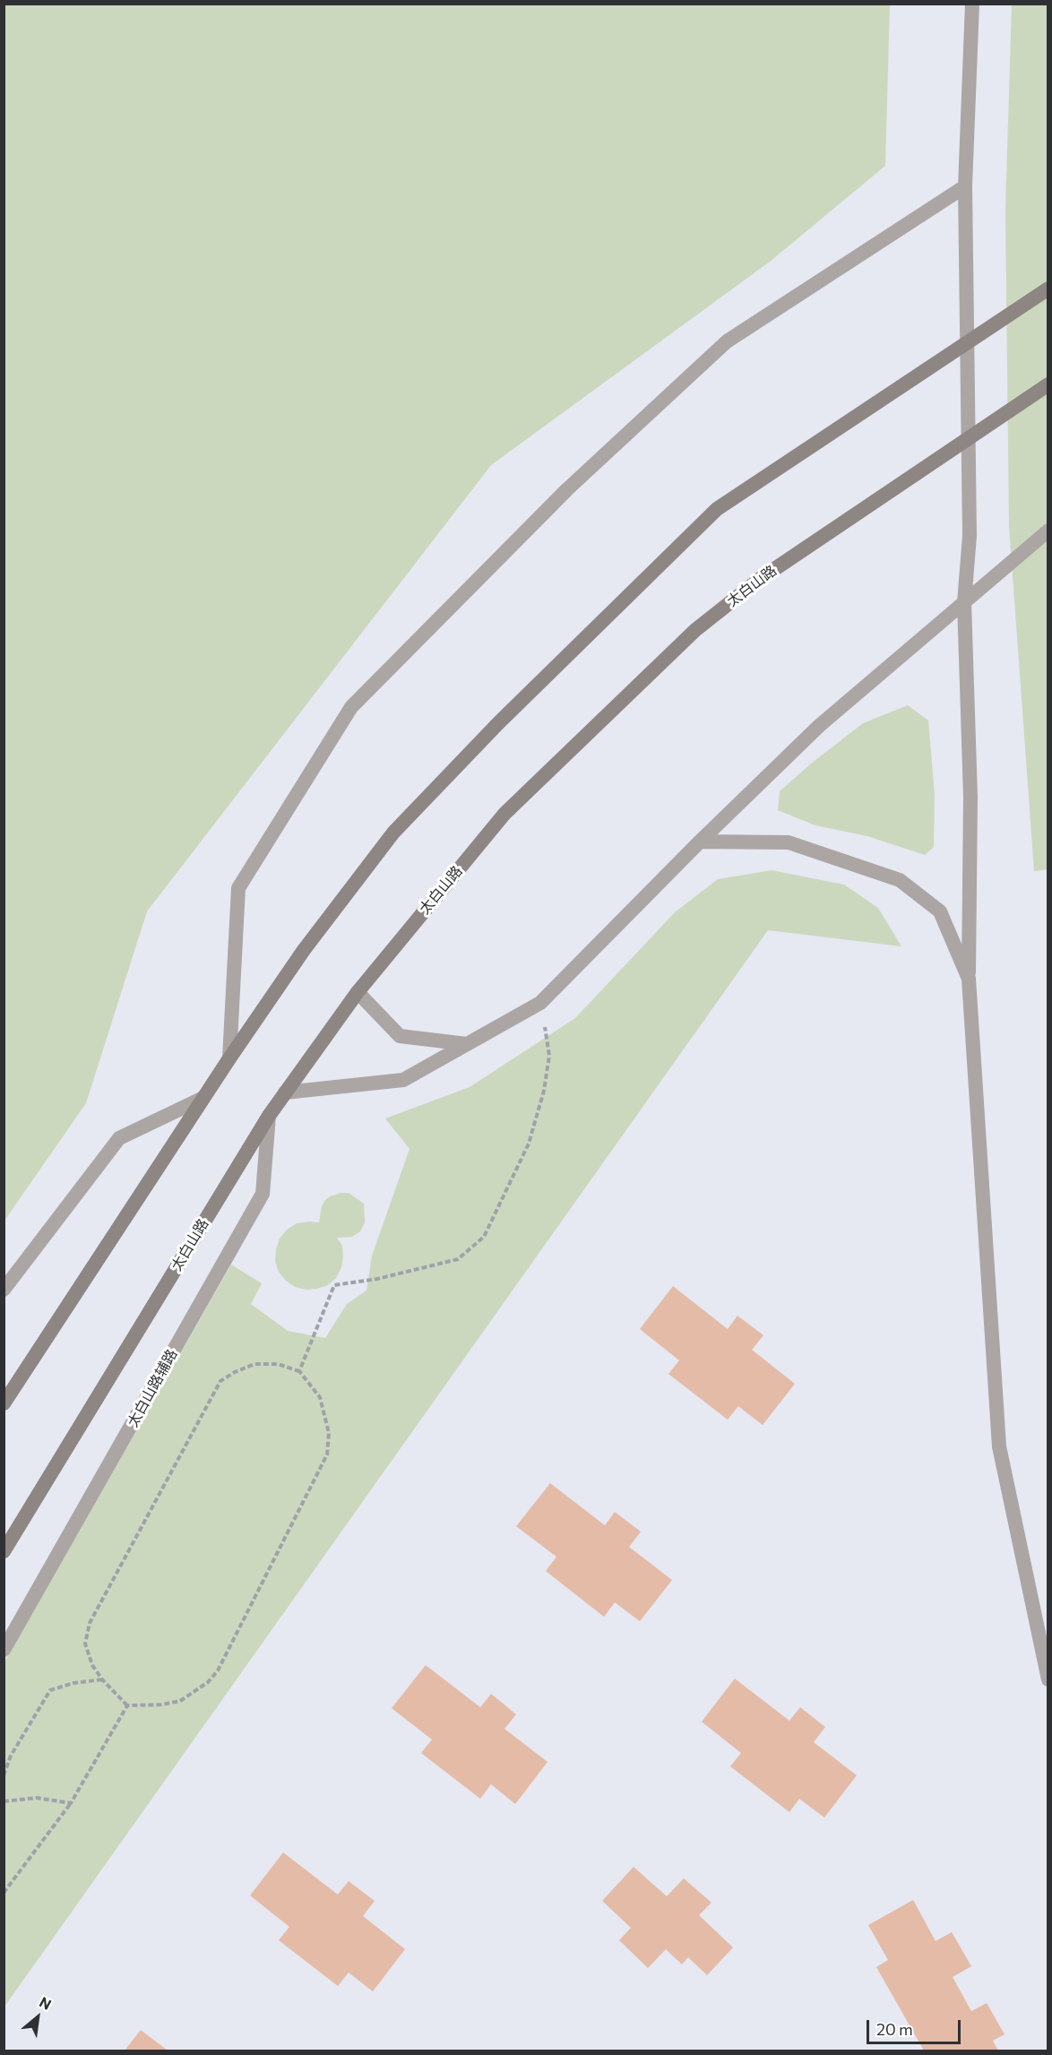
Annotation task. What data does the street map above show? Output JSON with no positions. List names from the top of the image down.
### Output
{
  "streets": {
    "main road": ["太白山路"],
    "street": ["太白山路辅路"]
  },
  "crossings": [
    ["太白山路", "太白山路辅路"]
  ],
  "scale_bar": "20 m",
  "north": "top right"
}
